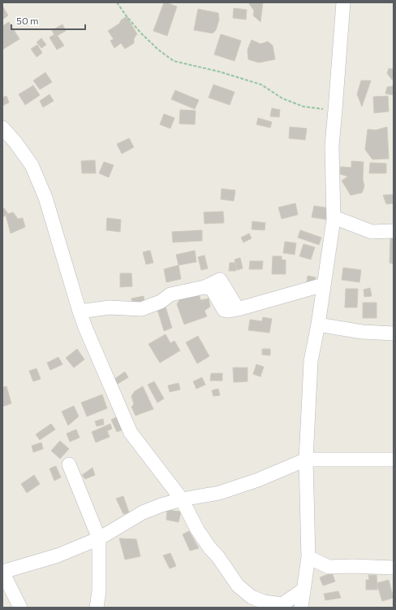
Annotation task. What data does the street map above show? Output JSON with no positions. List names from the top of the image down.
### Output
{
  "scale_bar": "50 m"
}
